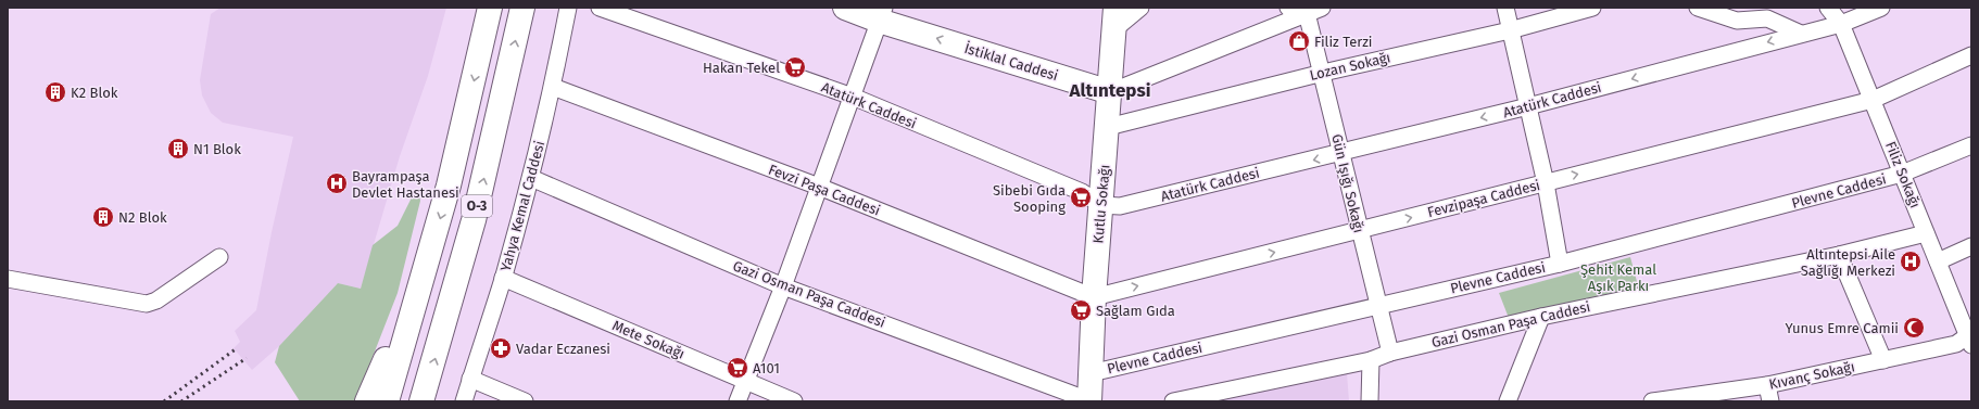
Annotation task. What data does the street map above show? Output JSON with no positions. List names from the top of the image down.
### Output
{
  "streets": {
    "main road": ["İstiklal Caddesi", "Kutlu Sokağı", "O-3"],
    "street": [
      "Lozan Sokağı",
      "Atatürk Caddesi",
      "Filiz Sokağı",
      "Gün Işığı Sokağı",
      "Fevzi Paşa Caddesi",
      "Plevne Caddesi",
      "Fevzipaşa Caddesi",
      "Yahya Kemal Caddesi",
      "Gazi Osman Paşa Caddesi",
      "Mete Sokağı",
      "Kıvanç Sokağı"
    ]
  },
  "crossings": [
    ["İstiklal Caddesi", "Kutlu Sokağı"],
    ["Lozan Sokağı", "Gün Işığı Sokağı"],
    ["Lozan Sokağı", "Kutlu Sokağı"],
    ["Atatürk Caddesi", "Filiz Sokağı"],
    ["Atatürk Caddesi", "Gün Işığı Sokağı"],
    ["Atatürk Caddesi", "Kutlu Sokağı"],
    ["Filiz Sokağı", "Plevne Caddesi"],
    ["Filiz Sokağı", "Fevzipaşa Caddesi"],
    ["Filiz Sokağı", "Gazi Osman Paşa Caddesi"],
    ["Filiz Sokağı", "Kıvanç Sokağı"],
    ["Gün Işığı Sokağı", "Plevne Caddesi"],
    ["Gün Işığı Sokağı", "Fevzipaşa Caddesi"],
    ["Gün Işığı Sokağı", "Gazi Osman Paşa Caddesi"],
    ["Fevzi Paşa Caddesi", "Fevzipaşa Caddesi"],
    ["Fevzi Paşa Caddesi", "Kutlu Sokağı"],
    ["Fevzi Paşa Caddesi", "Yahya Kemal Caddesi"],
    ["Plevne Caddesi", "Kutlu Sokağı"],
    ["Fevzipaşa Caddesi", "Kutlu Sokağı"],
    ["Kutlu Sokağı", "Gazi Osman Paşa Caddesi"],
    ["Yahya Kemal Caddesi", "Gazi Osman Paşa Caddesi"],
    ["Yahya Kemal Caddesi", "Mete Sokağı"]
  ],
  "one_way": ["İstiklal Caddesi", "Fevzipaşa Caddesi"],
  "districts": ["Altıntepsi"],
  "parks": ["Şehit Kemal Aşık Parkı"],
  "places": {
    "shop": ["Filiz Terzi"],
    "supermarket": [
      "Hakan Tekel",
      "Sibebi Gıda Sooping",
      "Sağlam Gıda",
      "A101"
    ],
    "building": ["K2 Blok", "N1 Blok", "N2 Blok"],
    "hospital": ["Bayrampaşa Devlet Hastanesi", "Altıntepsi Aile Sağlığı Merkezi"],
    "mosque": ["Yunus Emre Camii"],
    "pharmacy": ["Vadar Eczanesi"]
  }
}
